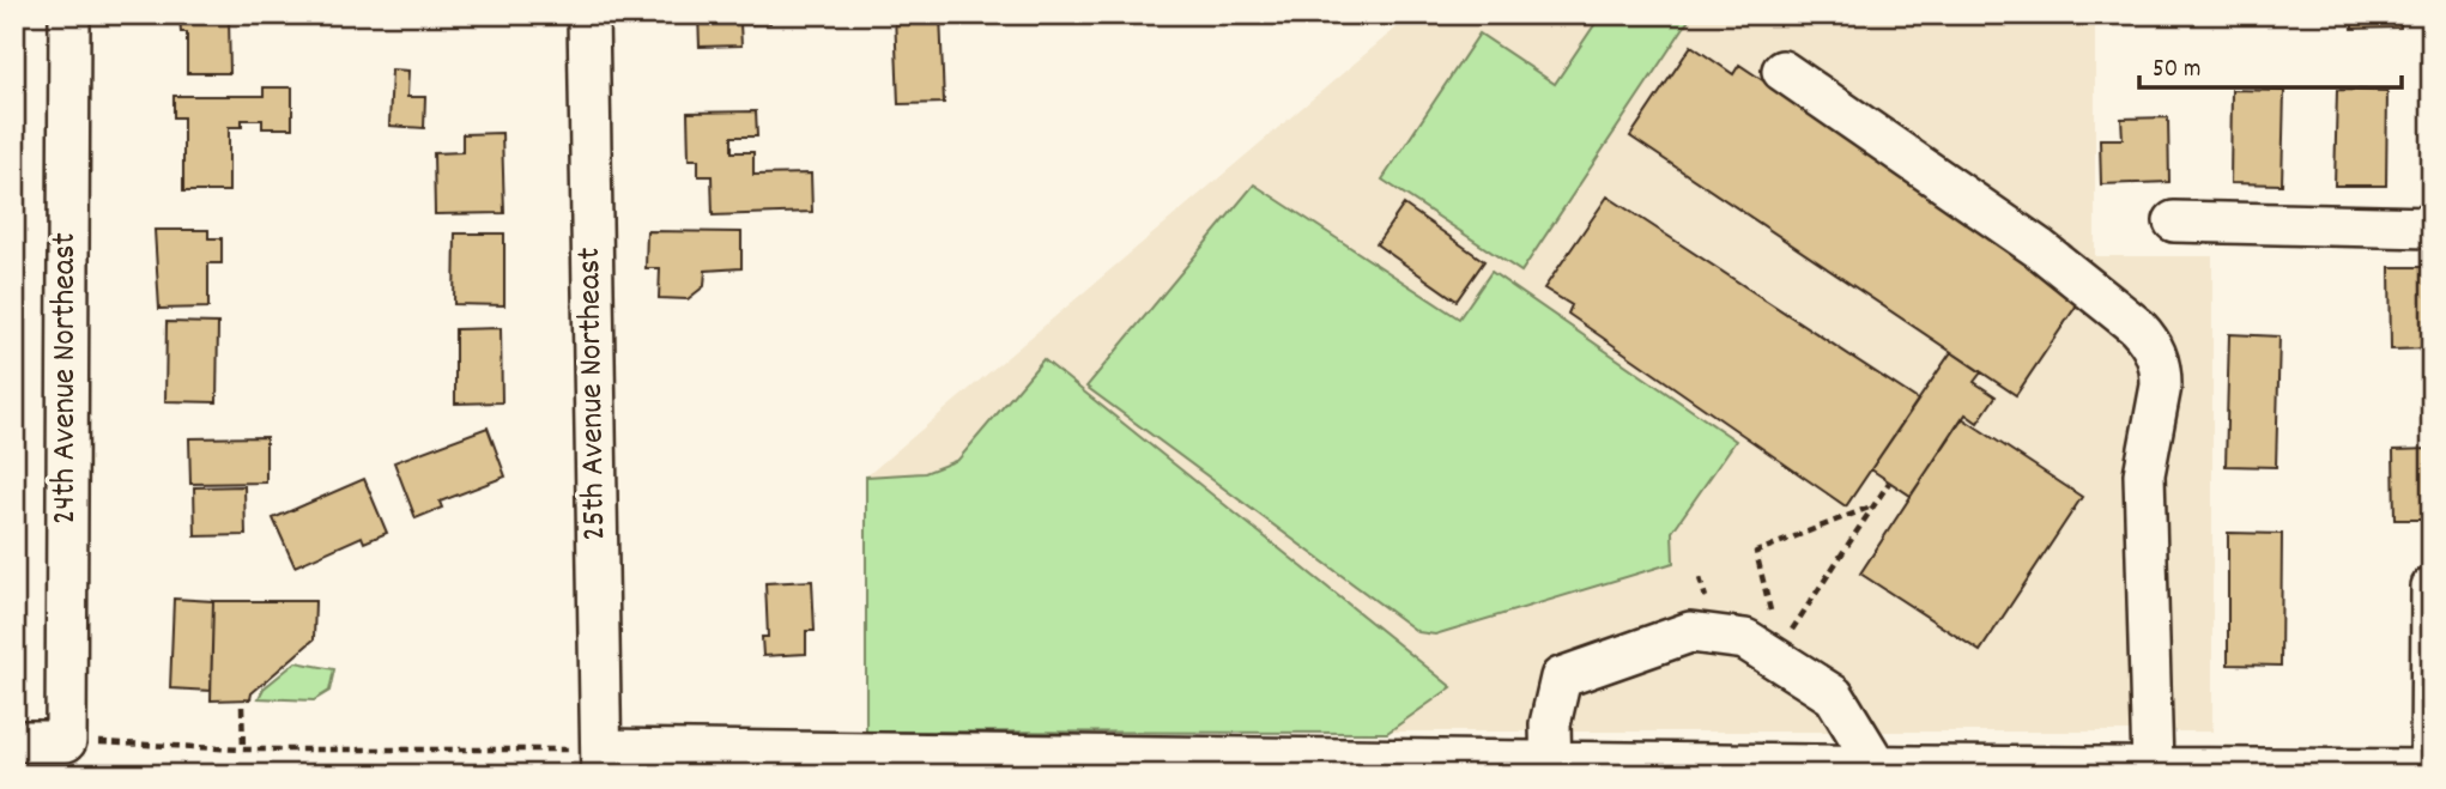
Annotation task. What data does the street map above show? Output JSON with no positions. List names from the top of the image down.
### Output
{
  "streets": {
    "street": ["24th Avenue Northeast", "25th Avenue Northeast"]
  },
  "scale_bar": "50 m"
}
